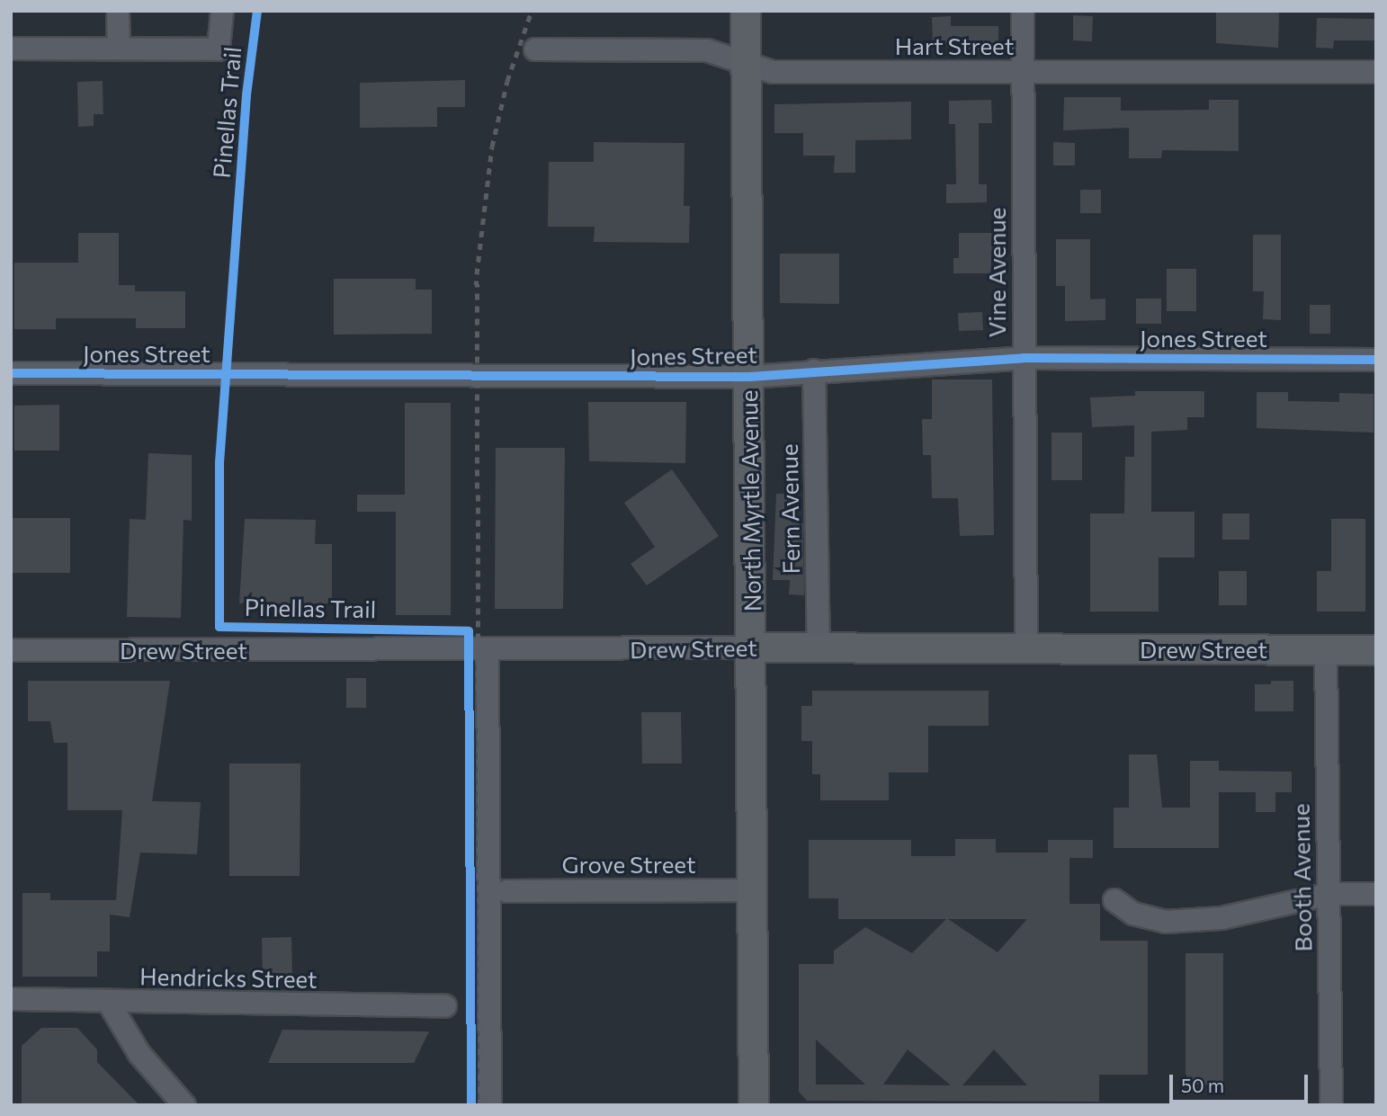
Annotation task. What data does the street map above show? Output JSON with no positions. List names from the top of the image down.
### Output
{
  "streets": {
    "main road": ["North Myrtle Avenue", "Drew Street"],
    "street": [
      "Hart Street",
      "Vine Avenue",
      "Jones Street",
      "Fern Avenue",
      "Grove Street",
      "Booth Avenue",
      "Hendricks Street"
    ],
    "cycle path": ["Pinellas Trail"]
  },
  "crossings": [
    ["Hart Street", "Vine Avenue"],
    ["Hart Street", "North Myrtle Avenue"],
    ["Vine Avenue", "Jones Street"],
    ["Vine Avenue", "Drew Street"],
    ["Jones Street", "North Myrtle Avenue"],
    ["Jones Street", "Fern Avenue"],
    ["North Myrtle Avenue", "Drew Street"],
    ["North Myrtle Avenue", "Grove Street"],
    ["Fern Avenue", "Drew Street"],
    ["Drew Street", "Booth Avenue"]
  ],
  "scale_bar": "50 m"
}
